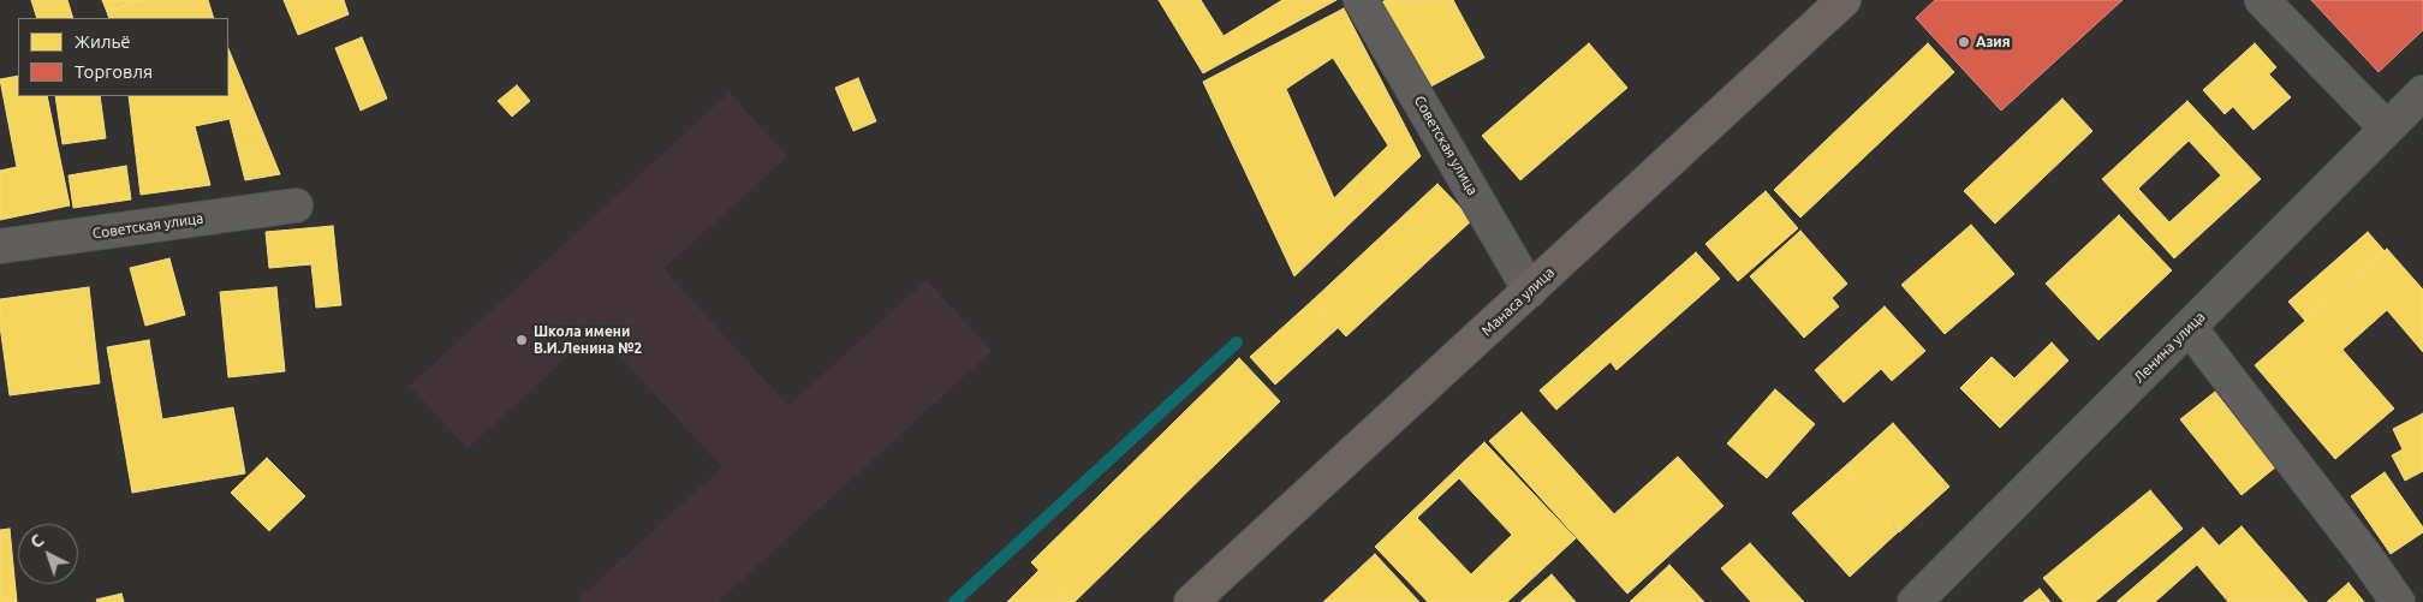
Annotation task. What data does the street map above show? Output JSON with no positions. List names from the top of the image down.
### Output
{
  "streets": {
    "main road": ["Манаса улица"],
    "street": ["Советская улица", "Ленина улица"]
  },
  "crossings": [
    ["Советская улица", "Манаса улица"]
  ],
  "places": ["Азия", "Школа имени В.И.Ленина №2"],
  "legend": ["Жильё", "Торговля"],
  "north": "top left"
}
